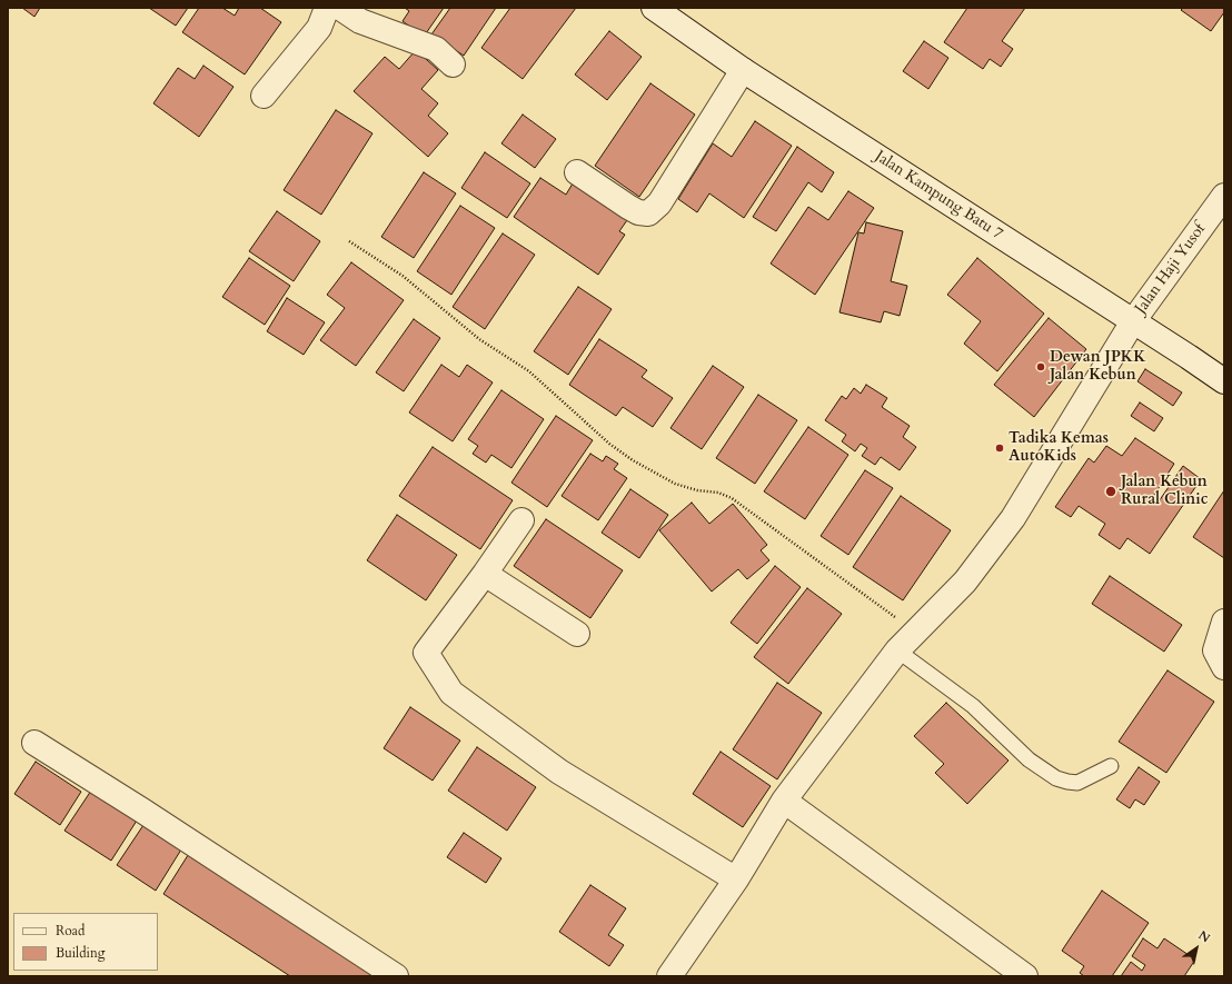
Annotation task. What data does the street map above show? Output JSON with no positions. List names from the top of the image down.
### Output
{
  "streets": {
    "street": ["Jalan Kampung Batu 7", "Jalan Haji Yusof"]
  },
  "crossings": [
    ["Jalan Kampung Batu 7", "Jalan Haji Yusof"]
  ],
  "places": ["Dewan JPKK Jalan Kebun", "Tadika Kemas AutoKids", "Jalan Kebun Rural Clinic"],
  "legend": ["Road", "Building"],
  "north": "top right"
}
